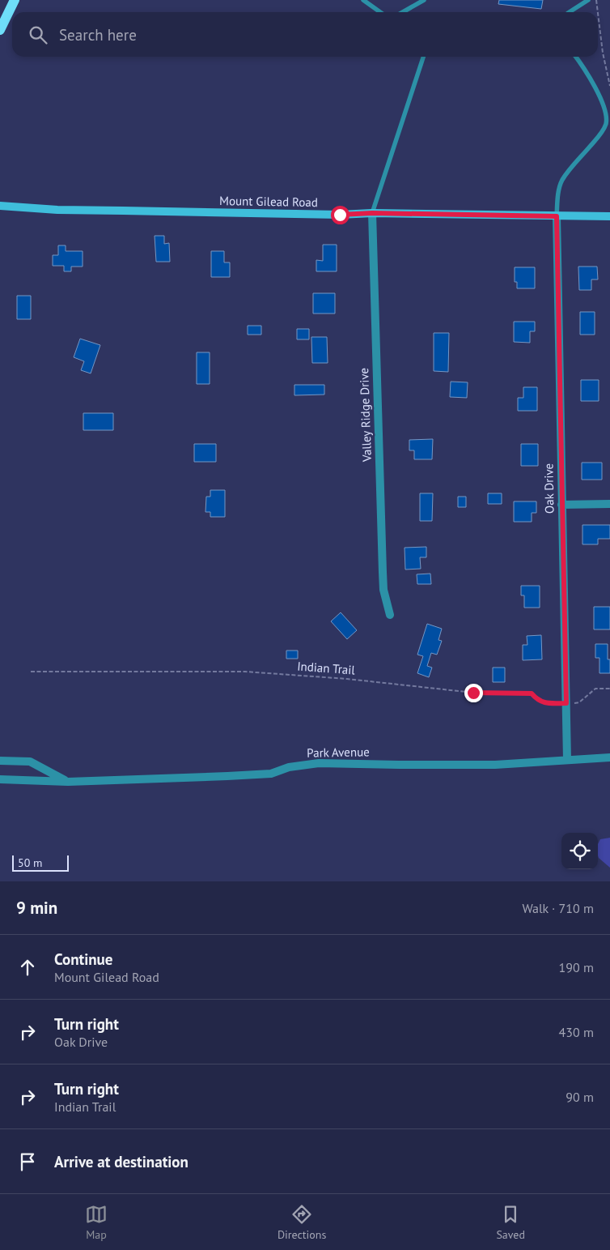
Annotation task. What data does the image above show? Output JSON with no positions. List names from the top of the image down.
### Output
{
  "streets": {
    "main road": ["Mount Gilead Road"],
    "street": ["Valley Ridge Drive", "Oak Drive", "Park Avenue"],
    "path": ["Indian Trail"]
  },
  "crossings": [
    ["Mount Gilead Road", "Valley Ridge Drive"],
    ["Mount Gilead Road", "Oak Drive"],
    ["Oak Drive", "Indian Trail"],
    ["Oak Drive", "Park Avenue"]
  ],
  "scale_bar": "50 m",
  "page": {
    "search": "Search here",
    "scale": "50 m",
    "heading": ["9 min", "Walk · 710 m"],
    "list": [
      ["Continue", "Mount Gilead Road", "190 m"],
      ["Turn right", "Oak Drive", "430 m"],
      ["Turn right", "Indian Trail", "90 m"],
      "Arrive at destination"
    ],
    "nav": ["Map", "Directions", "Saved"]
  }
}
